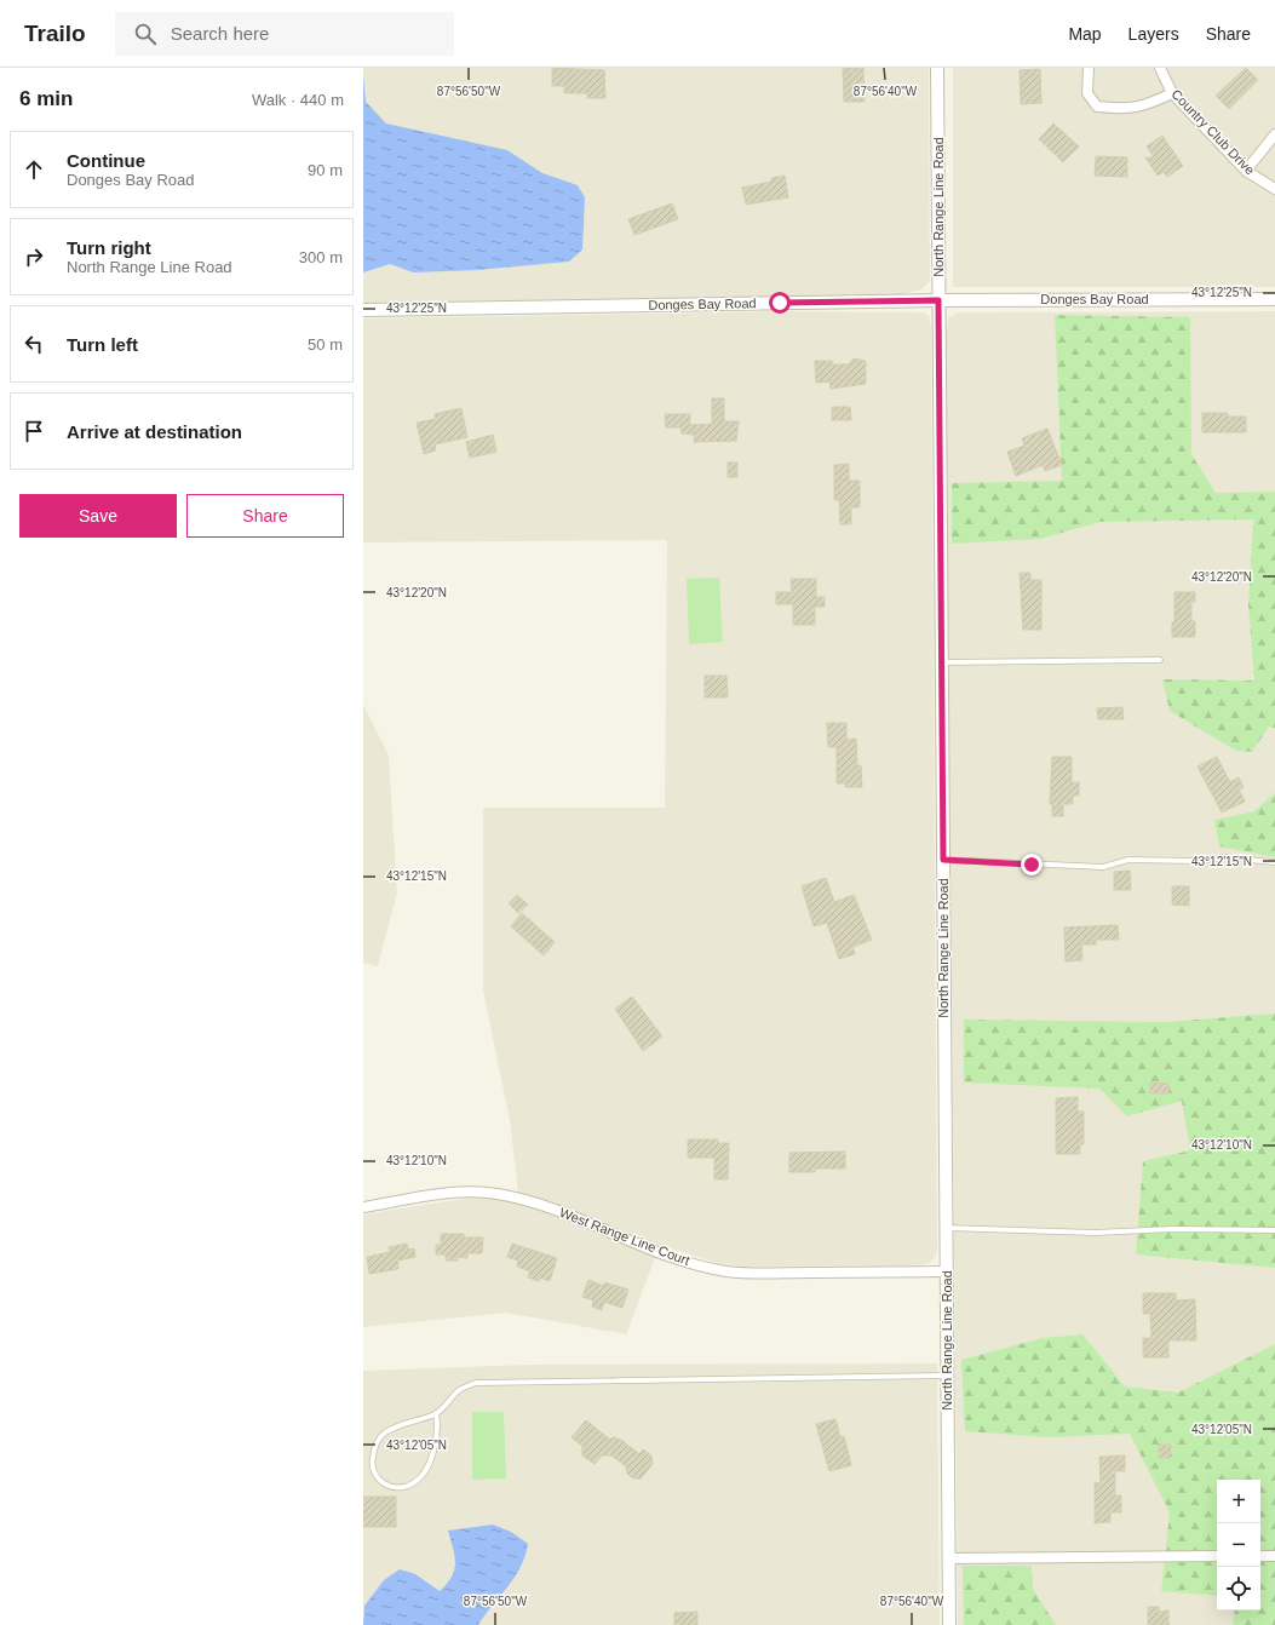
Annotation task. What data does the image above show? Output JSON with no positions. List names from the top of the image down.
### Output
{
  "streets": {
    "street": [
      "Country Club Drive",
      "North Range Line Road",
      "Donges Bay Road",
      "West Range Line Court"
    ]
  },
  "crossings": [
    ["North Range Line Road", "Donges Bay Road"],
    ["North Range Line Road", "West Range Line Court"]
  ],
  "page": {
    "header": "Trailo",
    "search": "Search here",
    "nav": ["Map", "Layers", "Share"],
    "heading": ["6 min", "Walk · 440 m"],
    "list": [
      ["Continue", "Donges Bay Road", "90 m"],
      ["Turn right", "North Range Line Road", "300 m"],
      ["Turn left", "50 m"],
      "Arrive at destination"
    ],
    "buttons": ["Save", "Share"],
    "map_buttons": ["+", "−"]
  },
  "coordinates": [
    "87°56'50\"W",
    "87°56'40\"W",
    "43°12'25\"N",
    "43°12'20\"N",
    "43°12'15\"N",
    "43°12'10\"N",
    "43°12'05\"N"
  ]
}
